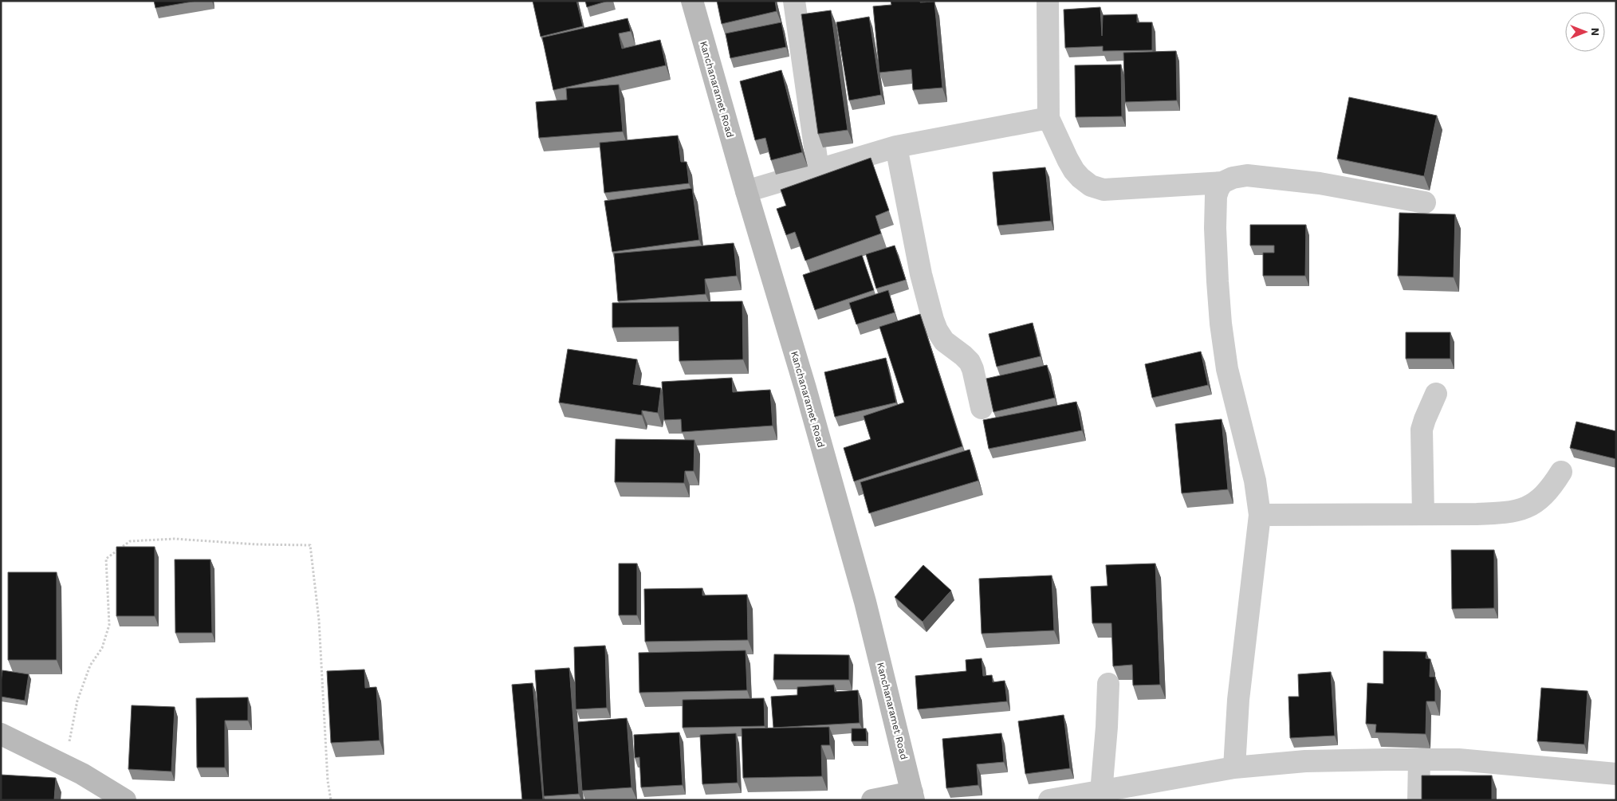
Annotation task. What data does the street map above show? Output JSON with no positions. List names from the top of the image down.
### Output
{
  "streets": {
    "street": ["Kanchanaramet Road"]
  },
  "north": "right"
}
